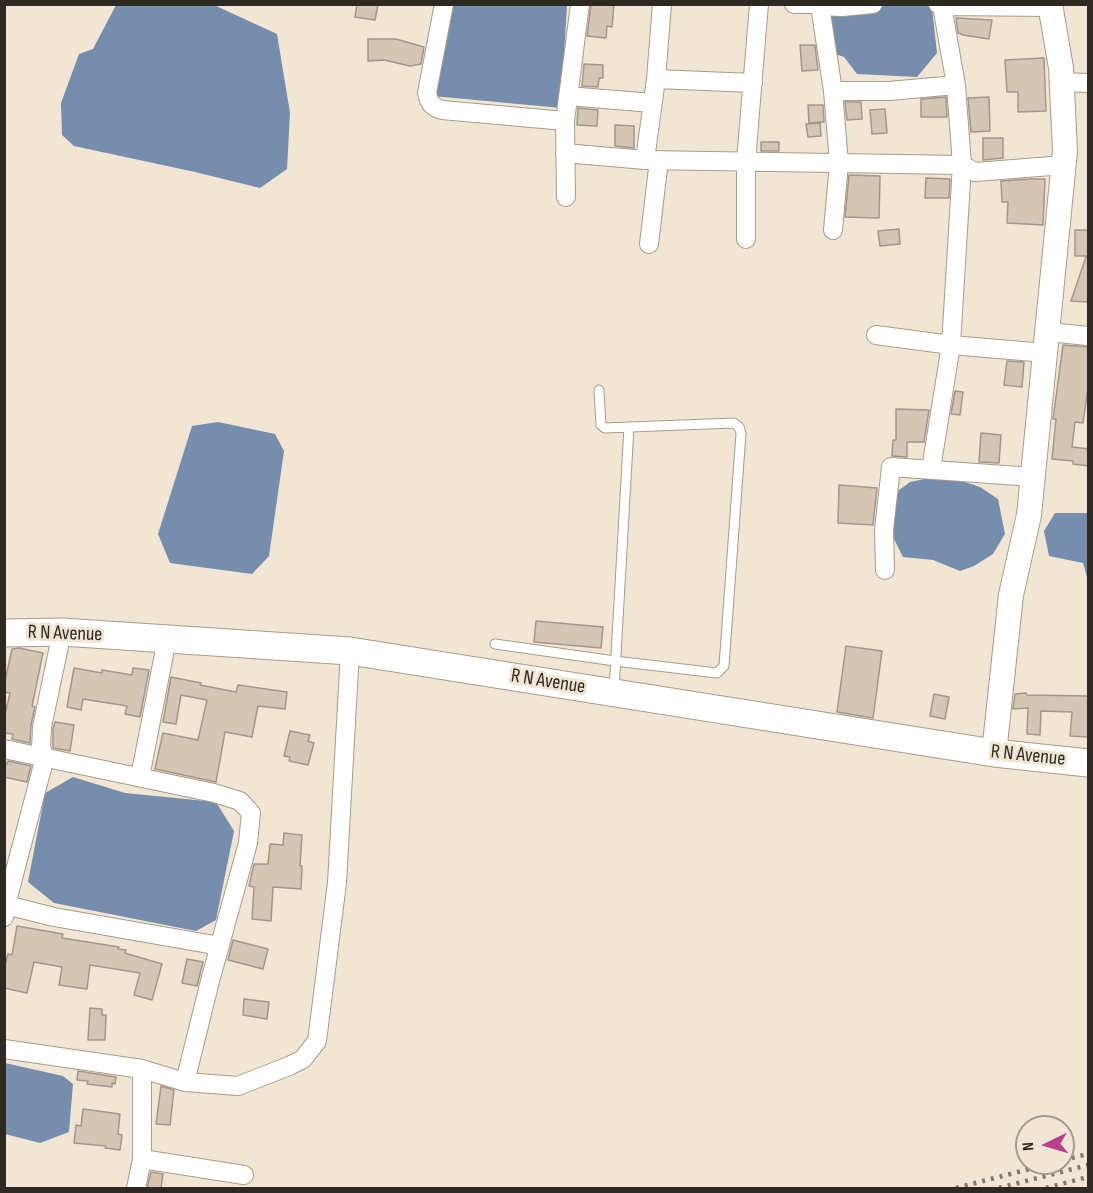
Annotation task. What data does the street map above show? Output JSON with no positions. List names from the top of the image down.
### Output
{
  "streets": {
    "main road": ["R N Avenue"]
  },
  "north": "left"
}
